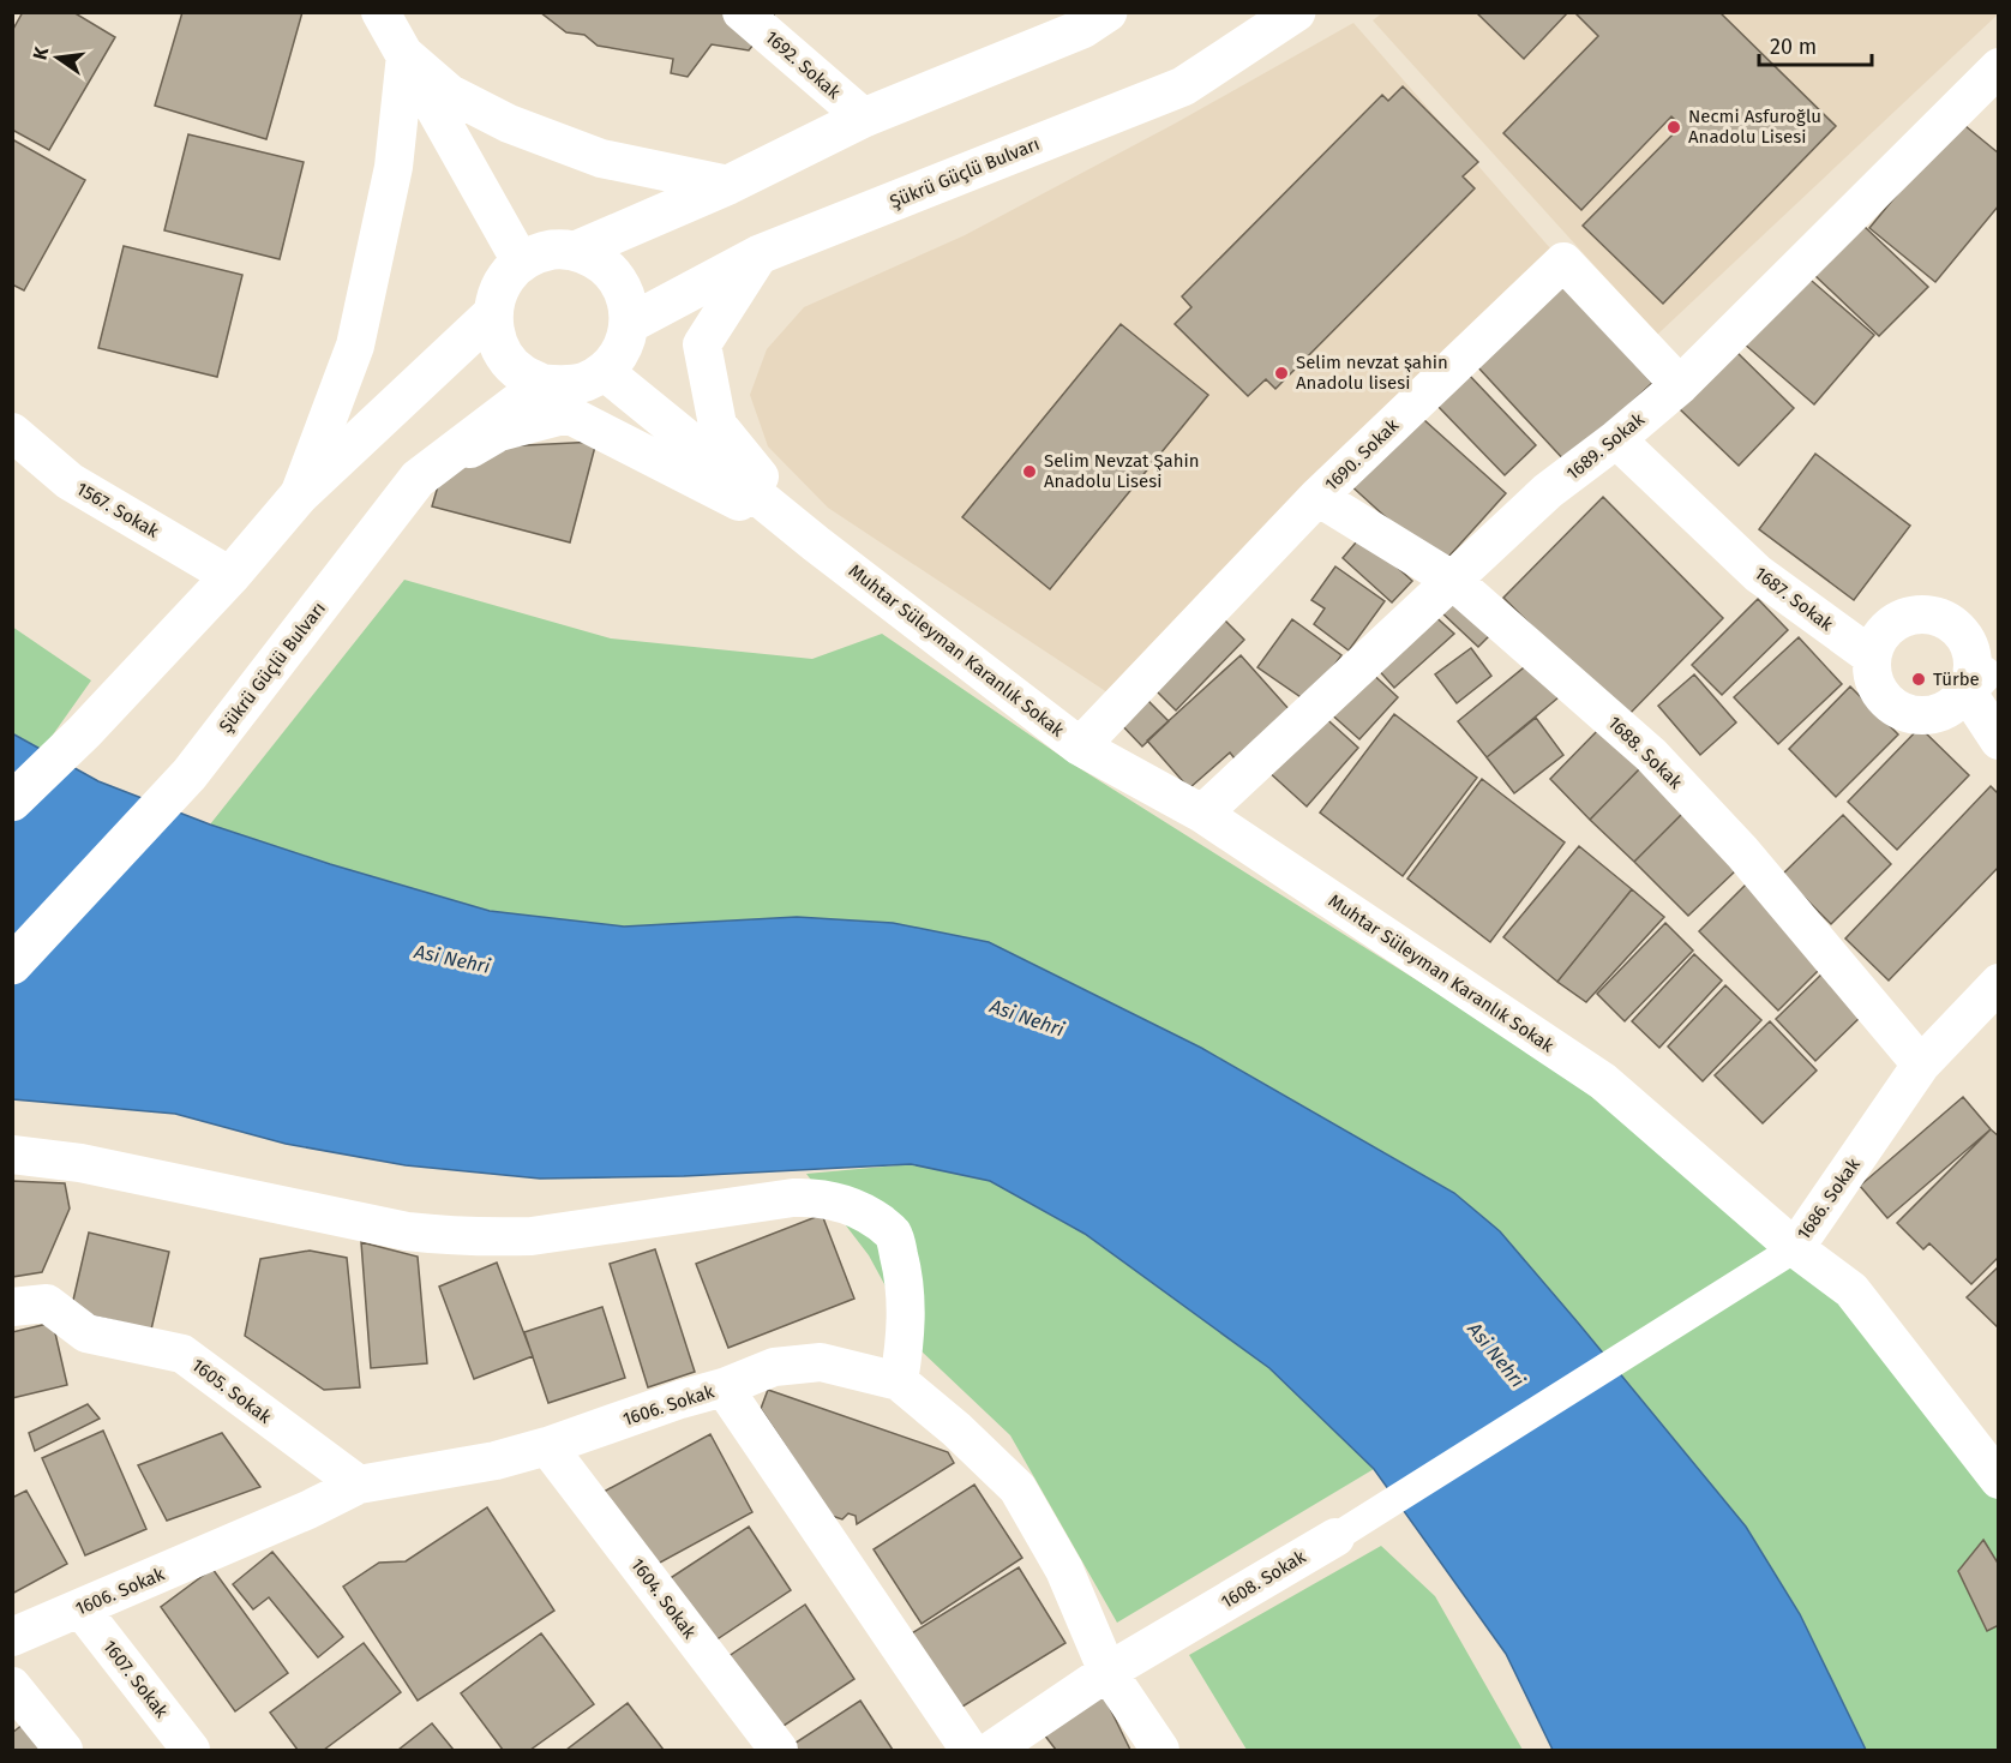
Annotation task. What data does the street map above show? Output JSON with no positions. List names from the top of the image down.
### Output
{
  "streets": {
    "main road": ["Şükrü Güçlü Bulvarı"],
    "street": [
      "1692. Sokak",
      "1689. Sokak",
      "1690. Sokak",
      "1567. Sokak",
      "1687. Sokak",
      "Muhtar Süleyman Karanlık Sokak",
      "1688. Sokak",
      "1686. Sokak",
      "1605. Sokak",
      "1606. Sokak",
      "1608. Sokak",
      "1604. Sokak",
      "1607. Sokak"
    ]
  },
  "crossings": [
    ["Şükrü Güçlü Bulvarı", "Muhtar Süleyman Karanlık Sokak"],
    ["1689. Sokak", "1690. Sokak"],
    ["1689. Sokak", "1687. Sokak"],
    ["1689. Sokak", "Muhtar Süleyman Karanlık Sokak"],
    ["1689. Sokak", "1688. Sokak"],
    ["1690. Sokak", "Muhtar Süleyman Karanlık Sokak"],
    ["1690. Sokak", "1688. Sokak"],
    ["Muhtar Süleyman Karanlık Sokak", "1686. Sokak"],
    ["1688. Sokak", "1686. Sokak"],
    ["1686. Sokak", "1608. Sokak"],
    ["1605. Sokak", "1606. Sokak"],
    ["1606. Sokak", "1608. Sokak"],
    ["1606. Sokak", "1604. Sokak"],
    ["1606. Sokak", "1607. Sokak"]
  ],
  "water": ["Asi Nehri"],
  "places": [
    "Necmi Asfuroğlu Anadolu Lisesi",
    "Selim nevzat şahin Anadolu lisesi",
    "Selim Nevzat Şahin Anadolu Lisesi",
    "Türbe"
  ],
  "scale_bar": "20 m",
  "north": "left"
}
